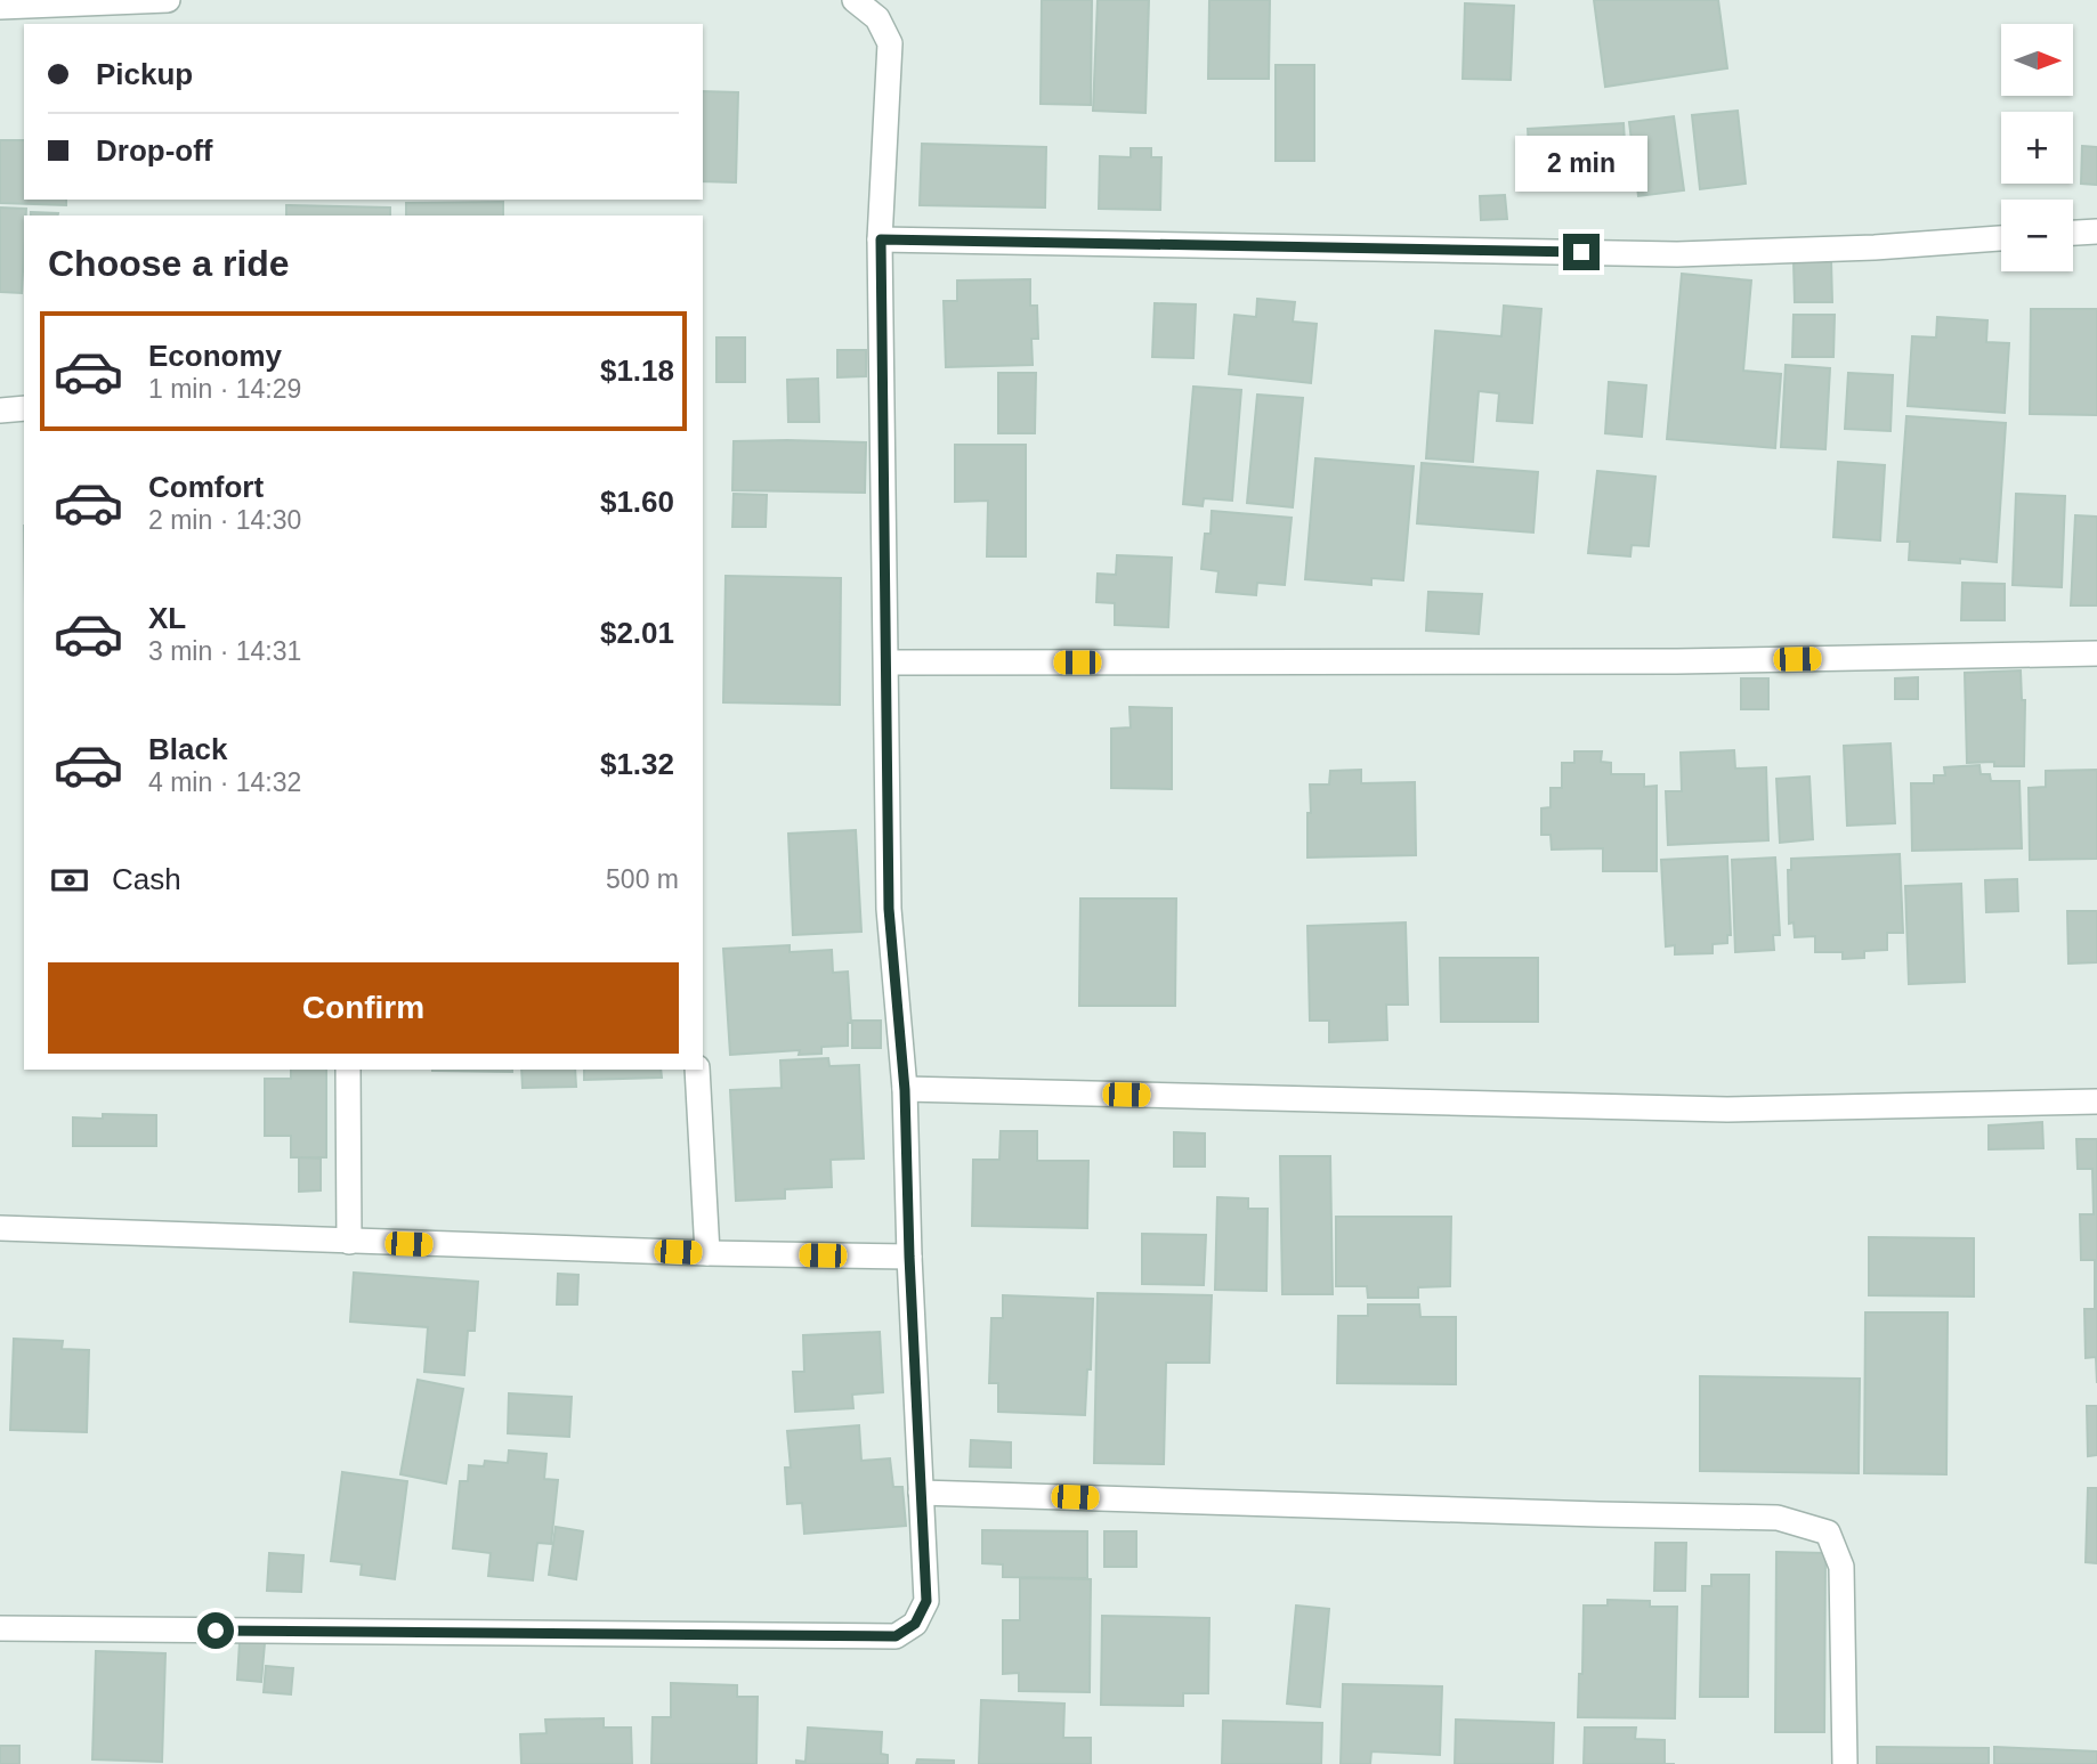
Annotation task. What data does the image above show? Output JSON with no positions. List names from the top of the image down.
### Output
{
  "north": "right",
  "page": {
    "map_buttons": ["+", "−"],
    "banner": ["Pickup", "Drop-off"],
    "bubble": "2 min",
    "heading": "Choose a ride",
    "list": [
      {
        "name": "Economy",
        "note": "1 min · 14:29",
        "value": "$1.18"
      },
      {
        "name": "Comfort",
        "note": "2 min · 14:30",
        "value": "$1.60"
      },
      {
        "name": "XL",
        "note": "3 min · 14:31",
        "value": "$2.01"
      },
      {
        "name": "Black",
        "note": "4 min · 14:32",
        "value": "$1.32"
      }
    ],
    "pay": ["Cash", "500 m"],
    "buttons": "Confirm"
  }
}
